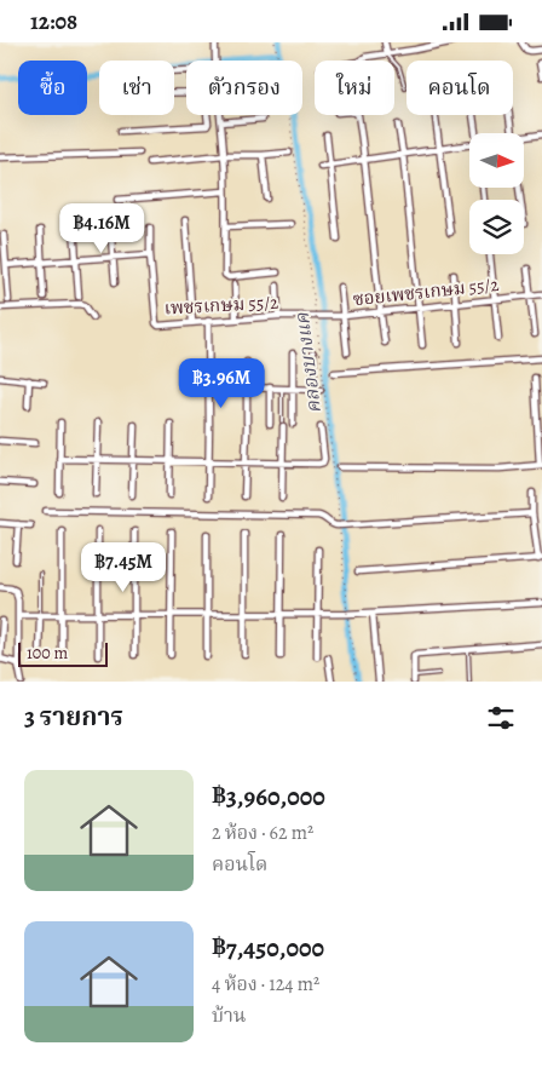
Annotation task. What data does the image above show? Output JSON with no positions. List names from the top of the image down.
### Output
{
  "streets": {
    "street": ["ซอยเพชรเกษม 55/2", "เพชรเกษม 55/2"]
  },
  "crossings": [
    ["ซอยเพชรเกษม 55/2", "เพชรเกษม 55/2"]
  ],
  "water": ["คลองบางแค"],
  "scale_bar": "100 m",
  "north": "right",
  "page": {
    "status": "12:08",
    "chip": [
      "ซื้อ",
      "เช่า",
      "ตัวกรอง",
      "ใหม่",
      "คอนโด"
    ],
    "price": ["฿4.16M", "฿3.96M", "฿7.45M"],
    "scale": "100 m",
    "heading": "3 รายการ",
    "list": [
      {
        "name": "฿3,960,000",
        "note": "2 ห้อง · 62 m² · คอนโด"
      },
      {
        "name": "฿7,450,000",
        "note": "4 ห้อง · 124 m² · บ้าน"
      }
    ]
  }
}
